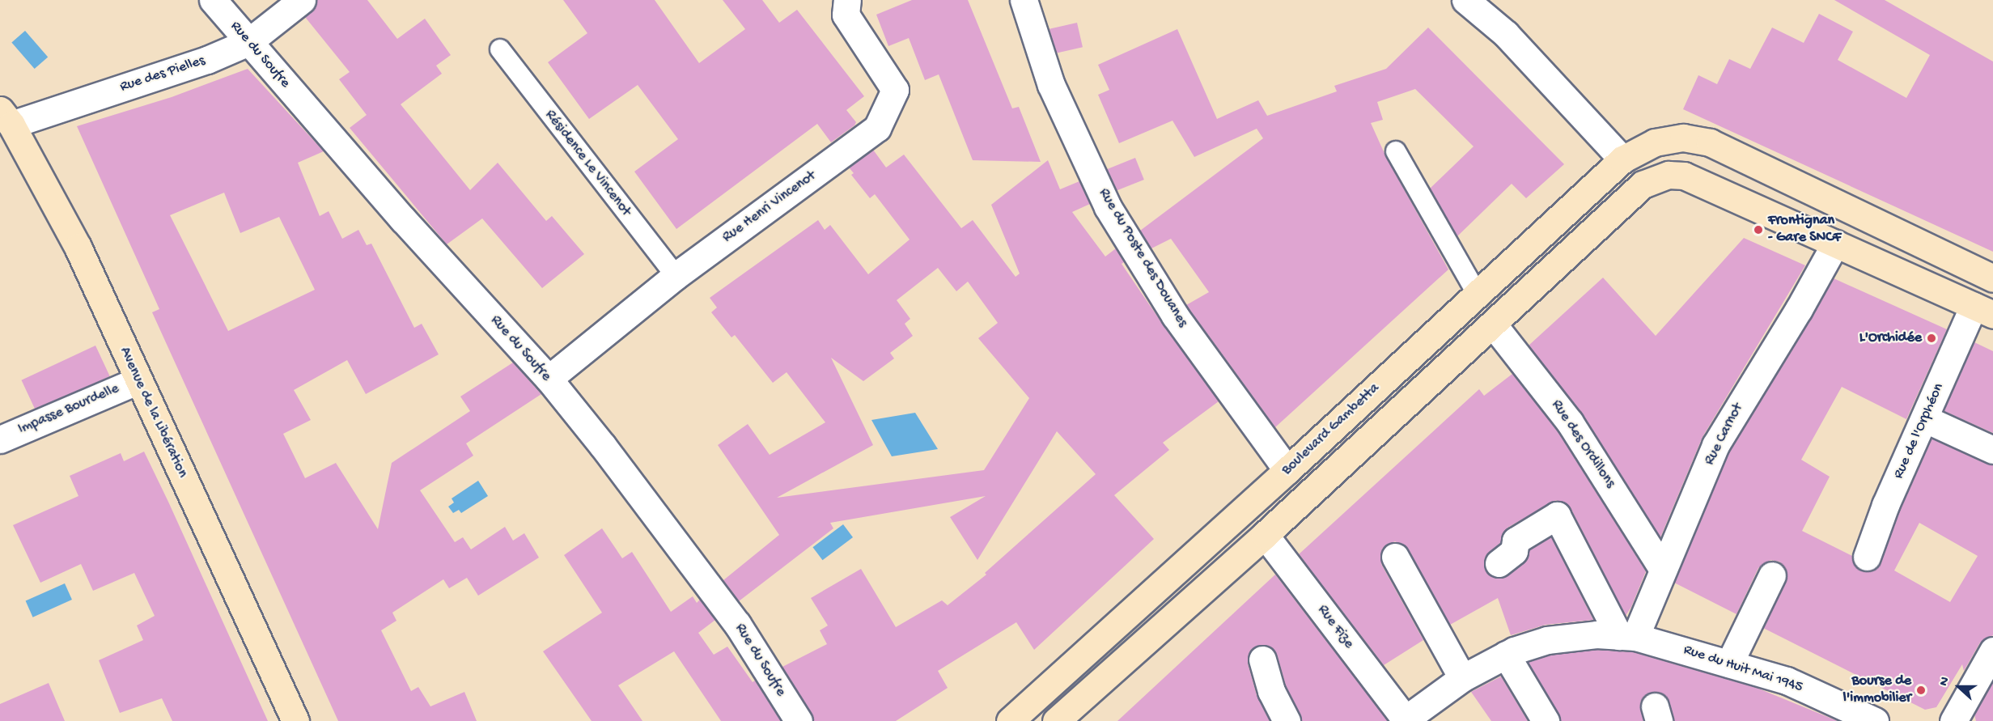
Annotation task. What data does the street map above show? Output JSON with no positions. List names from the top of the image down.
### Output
{
  "streets": {
    "main road": ["Avenue de la Libération", "Boulevard Gambetta"],
    "street": [
      "Rue du Soufre",
      "Rue des Pielles",
      "Rue Henri Vincenot",
      "Rue du Poste des Douanes",
      "Impasse Bourdelle",
      "Rue de l'Orphéon",
      "Rue Carnot",
      "Rue des Ordillons",
      "Rue Fize",
      "Rue du Huit Mai 1945"
    ],
    "lane": ["Résidence Le Vincenot"]
  },
  "crossings": [
    ["Rue du Soufre", "Rue des Pielles"],
    ["Rue du Soufre", "Rue Henri Vincenot"],
    ["Rue des Pielles", "Avenue de la Libération"],
    ["Résidence Le Vincenot", "Rue Henri Vincenot"],
    ["Rue du Poste des Douanes", "Boulevard Gambetta"],
    ["Impasse Bourdelle", "Avenue de la Libération"],
    ["Rue Carnot", "Rue des Ordillons"],
    ["Rue Carnot", "Rue du Huit Mai 1945"],
    ["Rue Fize", "Rue du Huit Mai 1945"]
  ],
  "places": ["Frontignan - Gare SNCF", "L'Orchidée", "Bourse de l'immobilier"],
  "north": "left"
}
